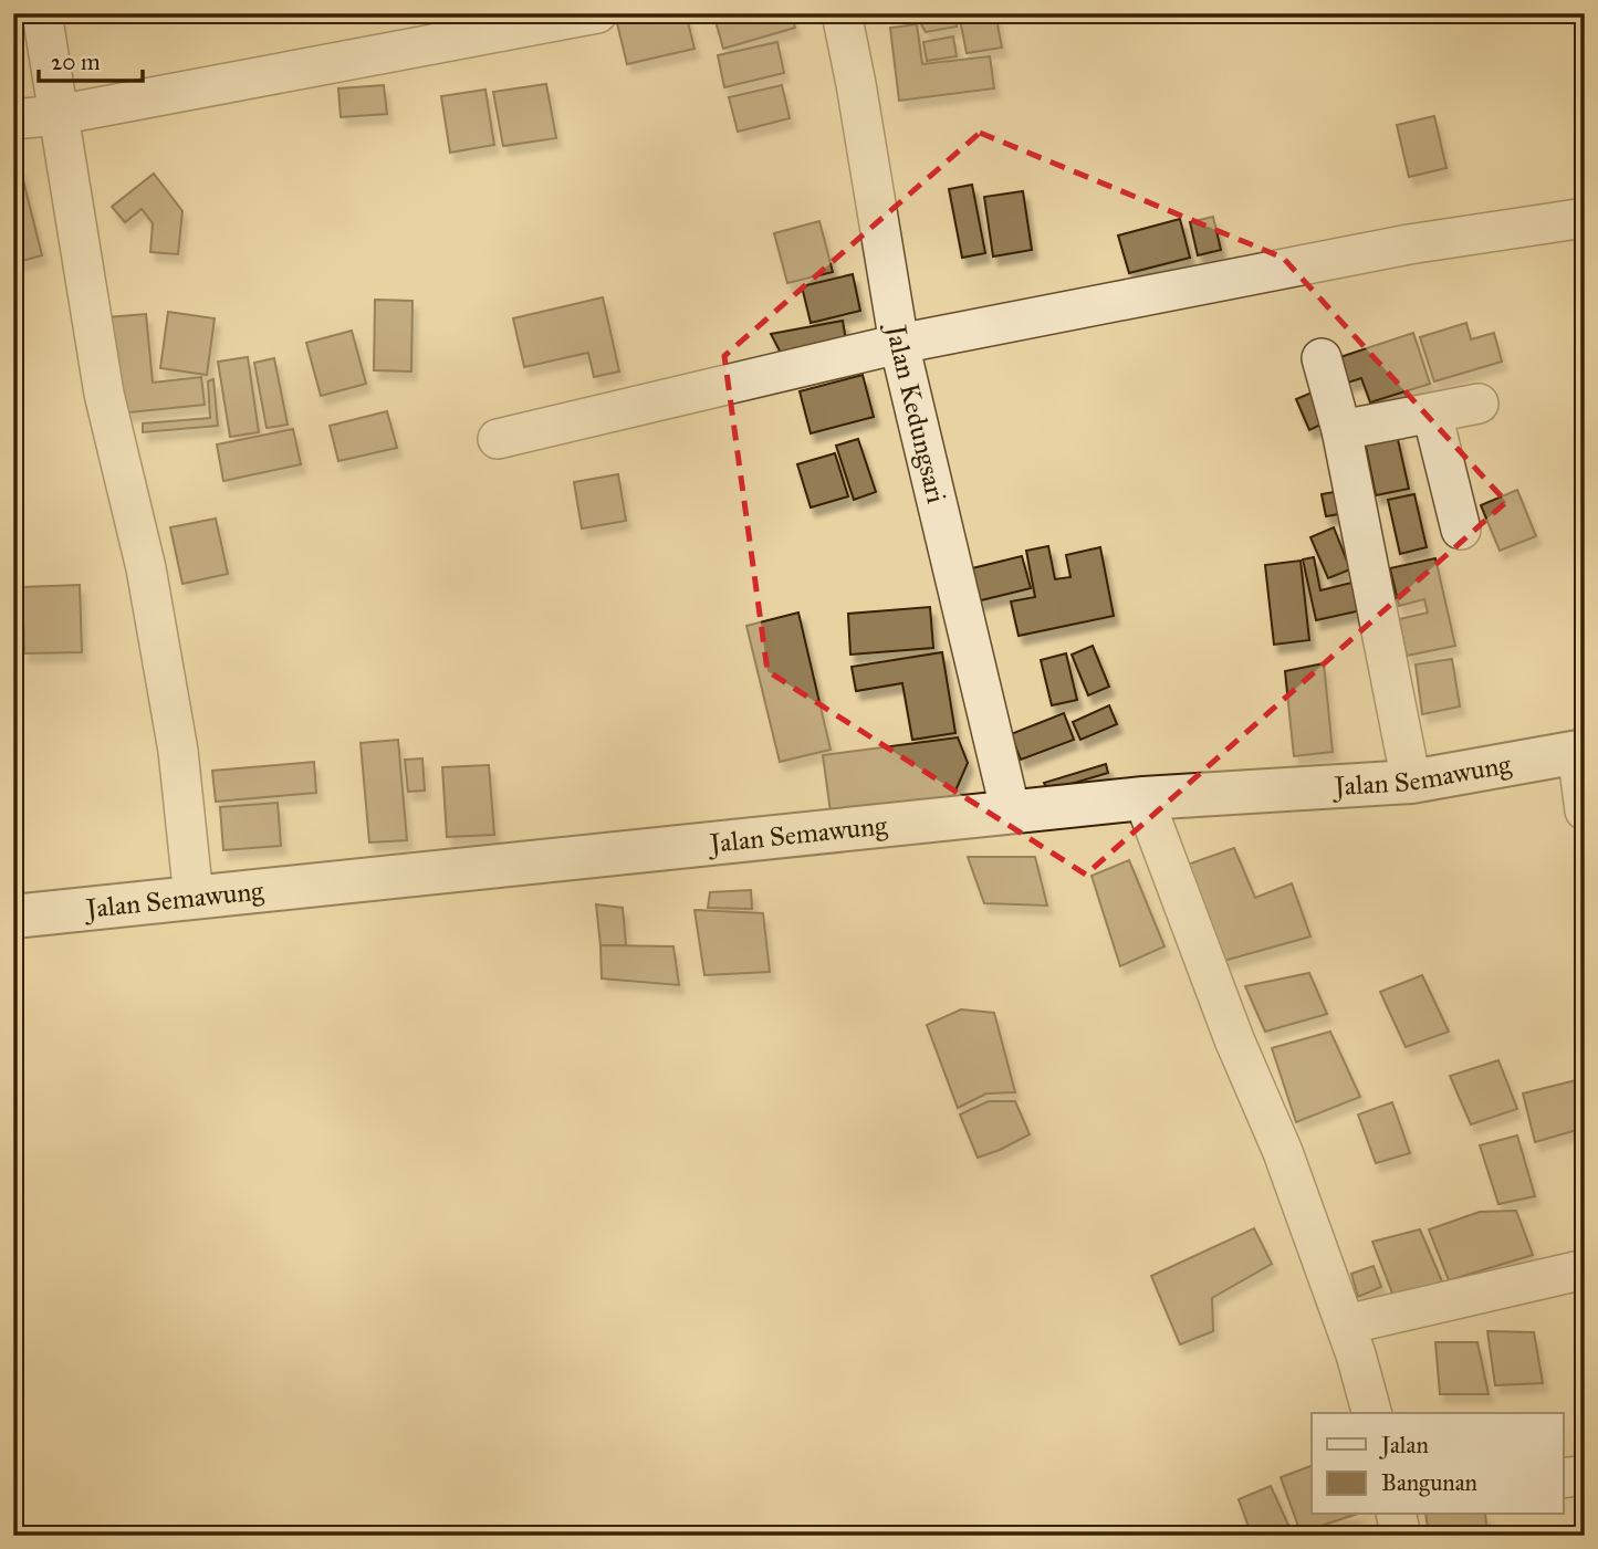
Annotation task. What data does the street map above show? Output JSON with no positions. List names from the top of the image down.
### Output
{
  "streets": {
    "street": ["Jalan Kedungsari", "Jalan Semawung"]
  },
  "crossings": [
    ["Jalan Kedungsari", "Jalan Semawung"]
  ],
  "legend": ["Jalan", "Bangunan"],
  "scale_bar": "20 m"
}
